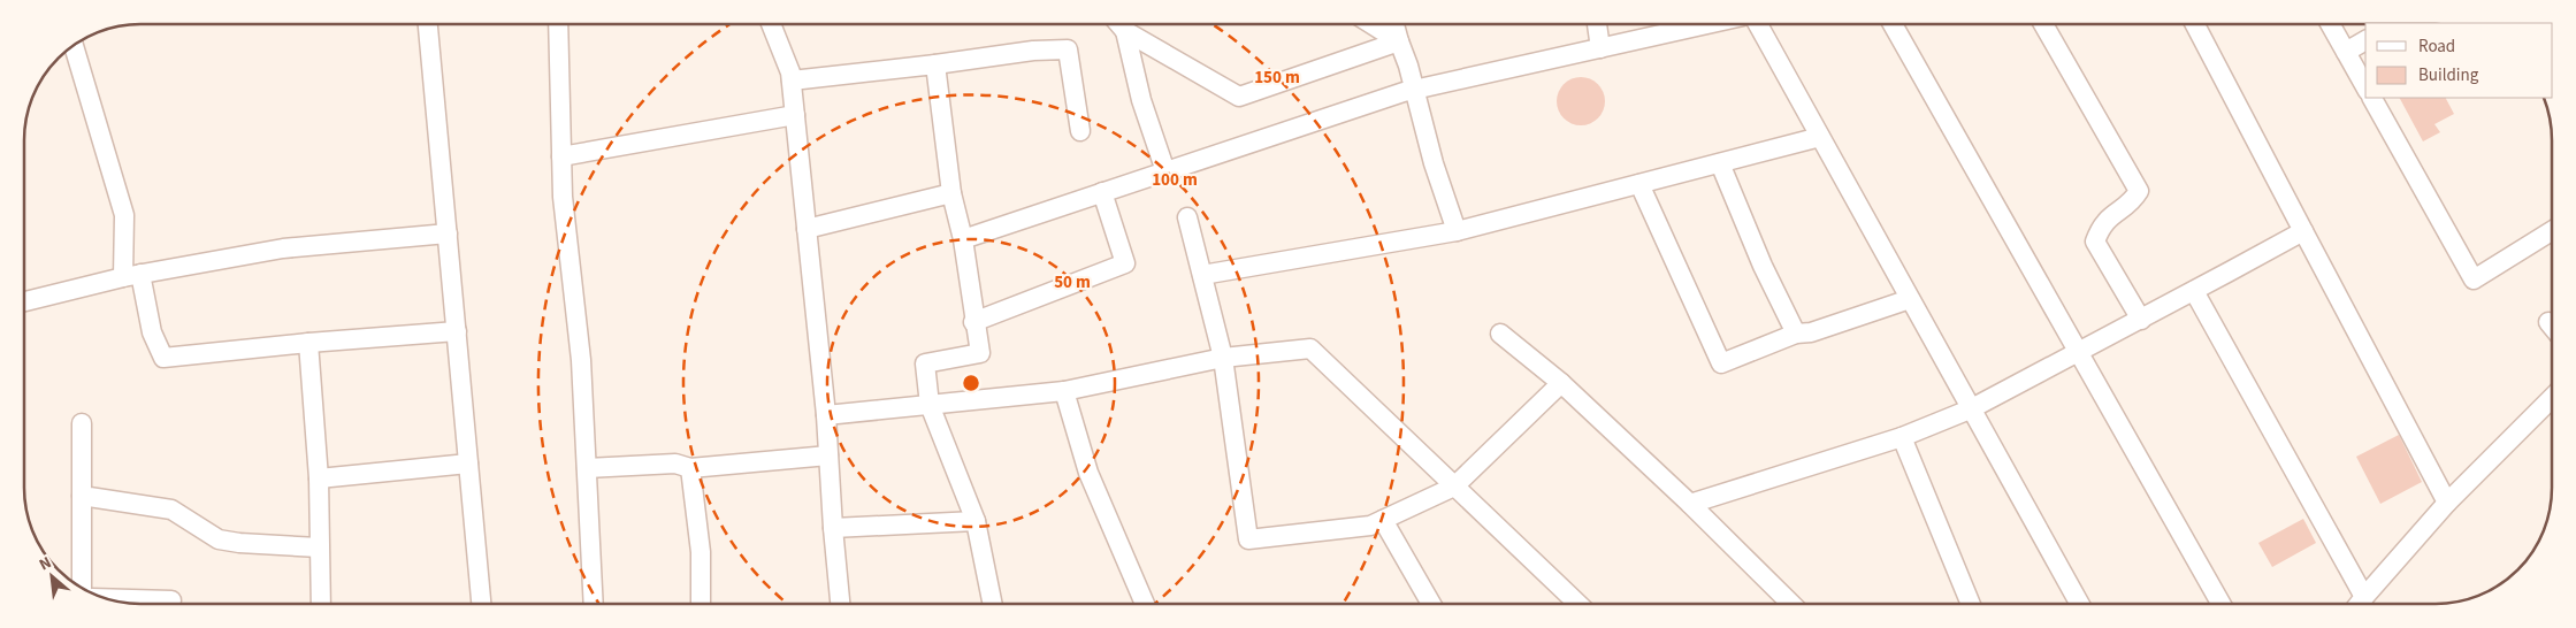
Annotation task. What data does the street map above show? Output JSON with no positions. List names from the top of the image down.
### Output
{
  "legend": ["Road", "Building"],
  "north": "top left",
  "rings": ["150 m", "100 m", "50 m"]
}
